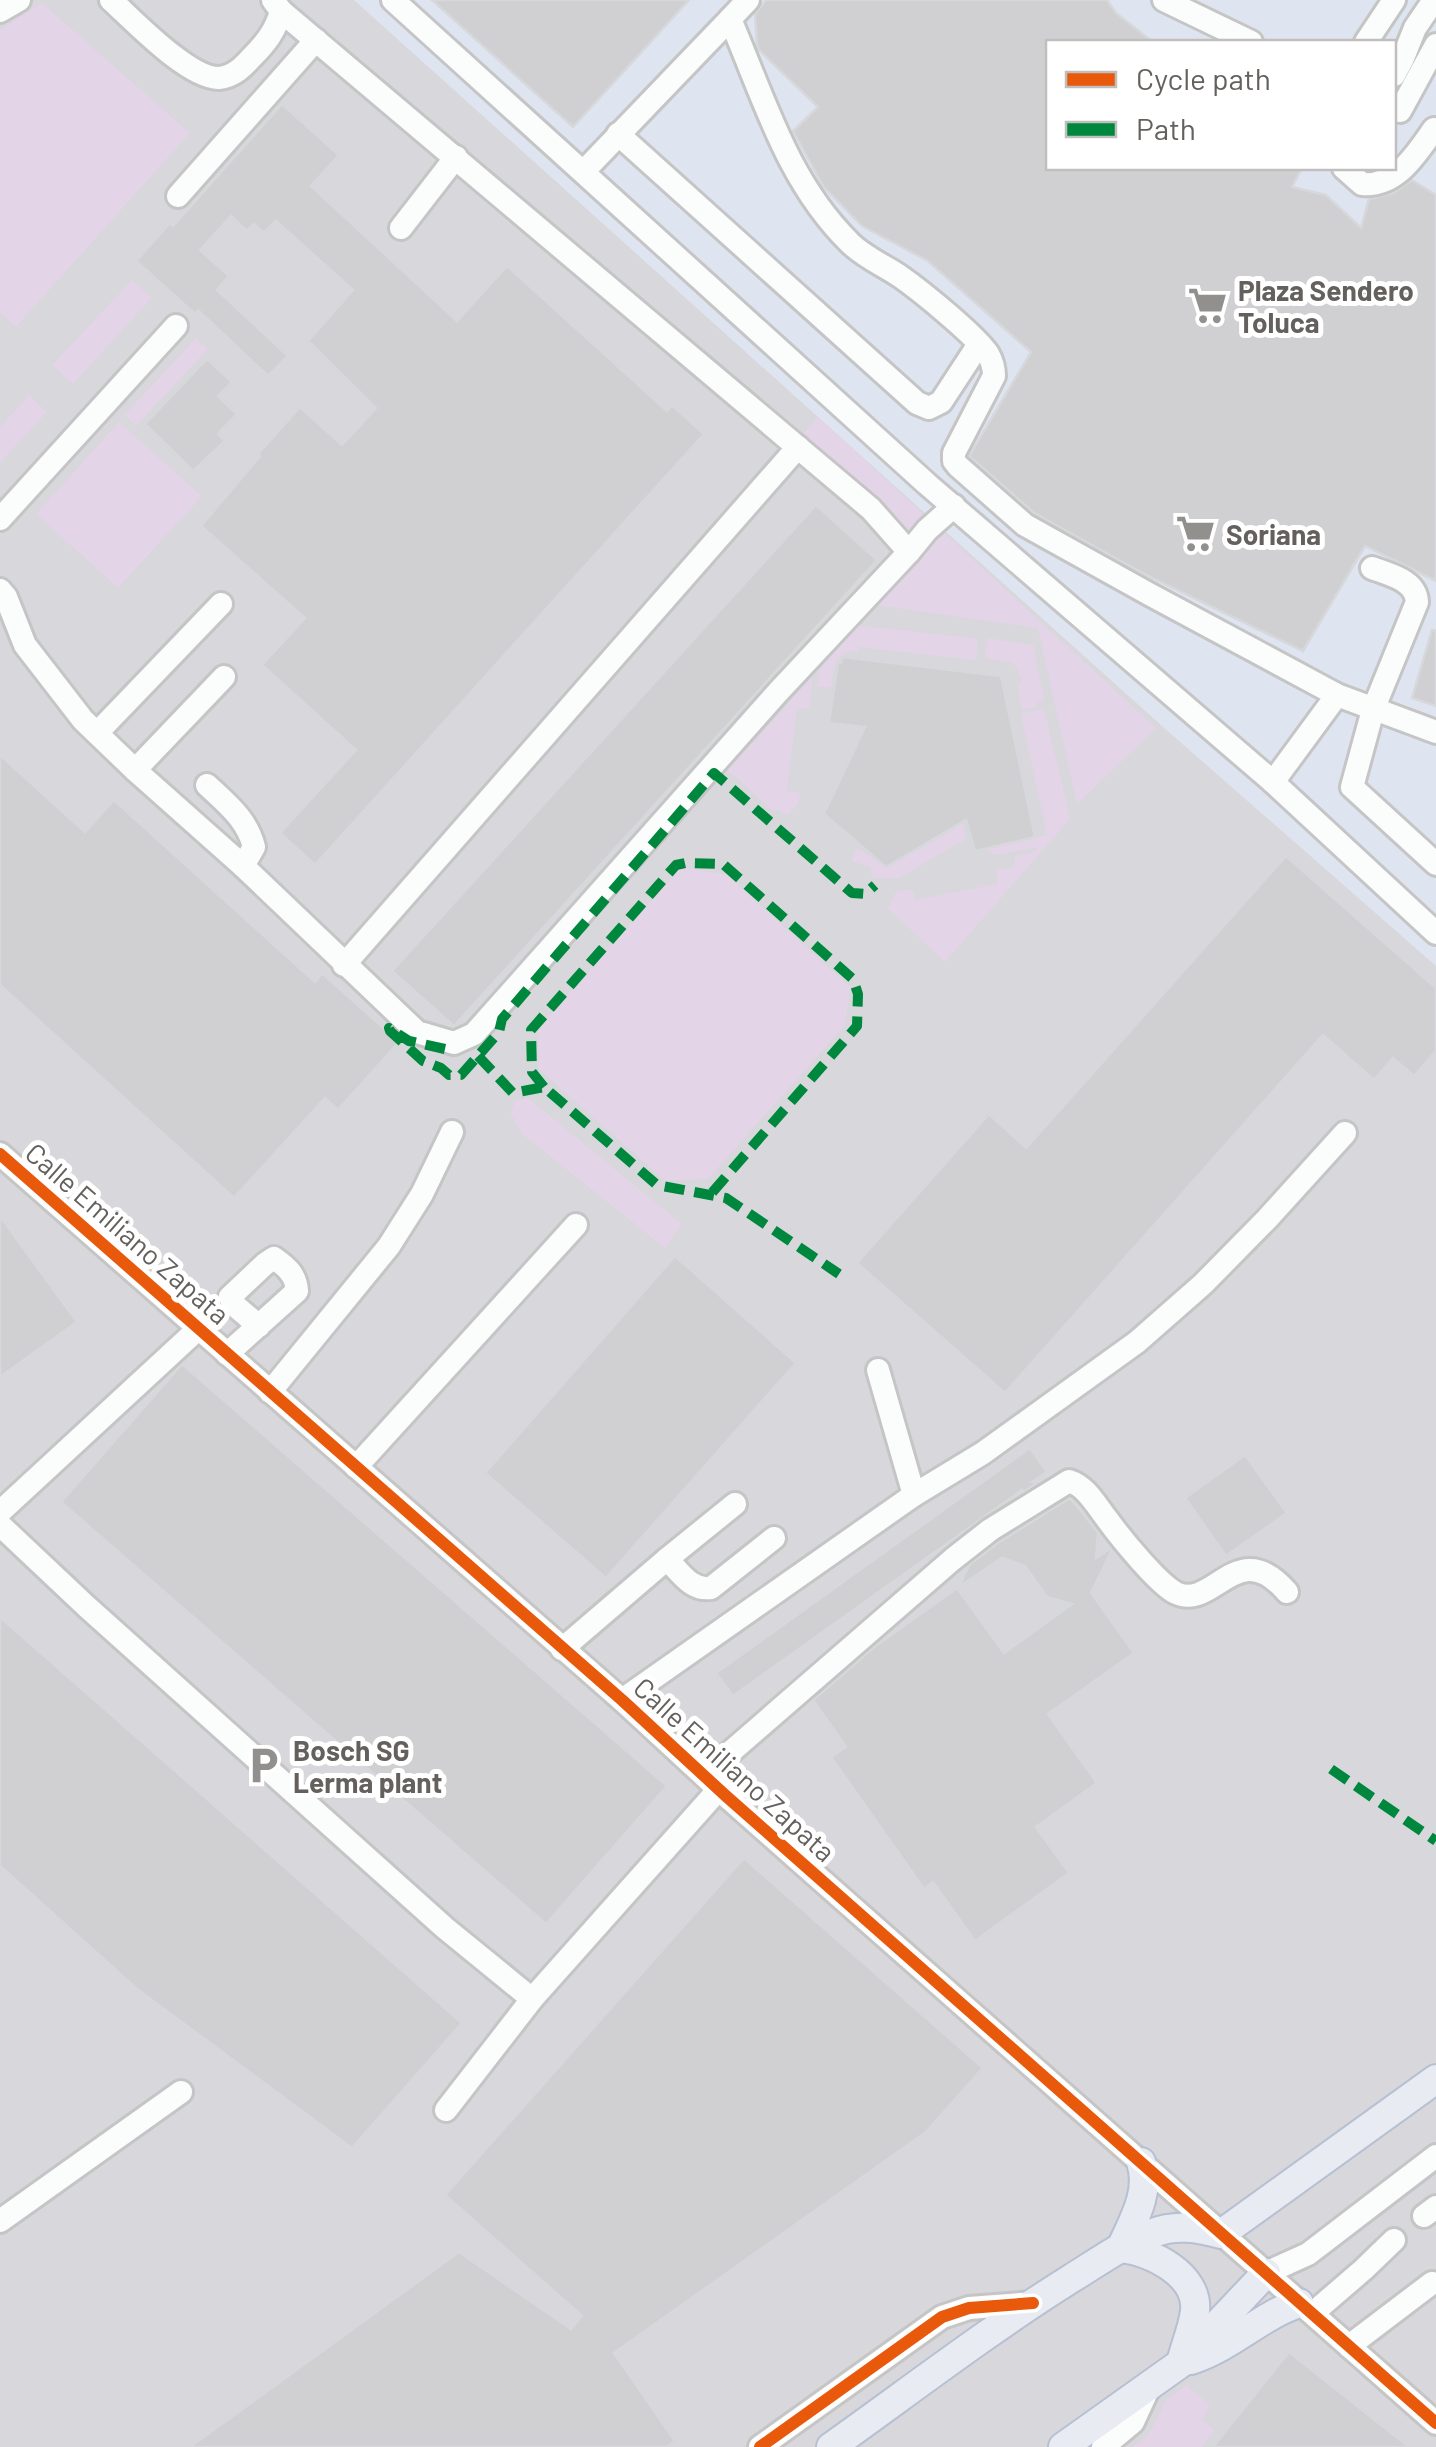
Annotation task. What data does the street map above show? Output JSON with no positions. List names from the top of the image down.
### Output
{
  "streets": {
    "street": ["Calle Emiliano Zapata"]
  },
  "places": {
    "supermarket": ["Plaza Sendero Toluca", "Soriana"],
    "parking": ["Bosch SG Lerma plant"]
  },
  "legend": ["Cycle path", "Path"]
}
